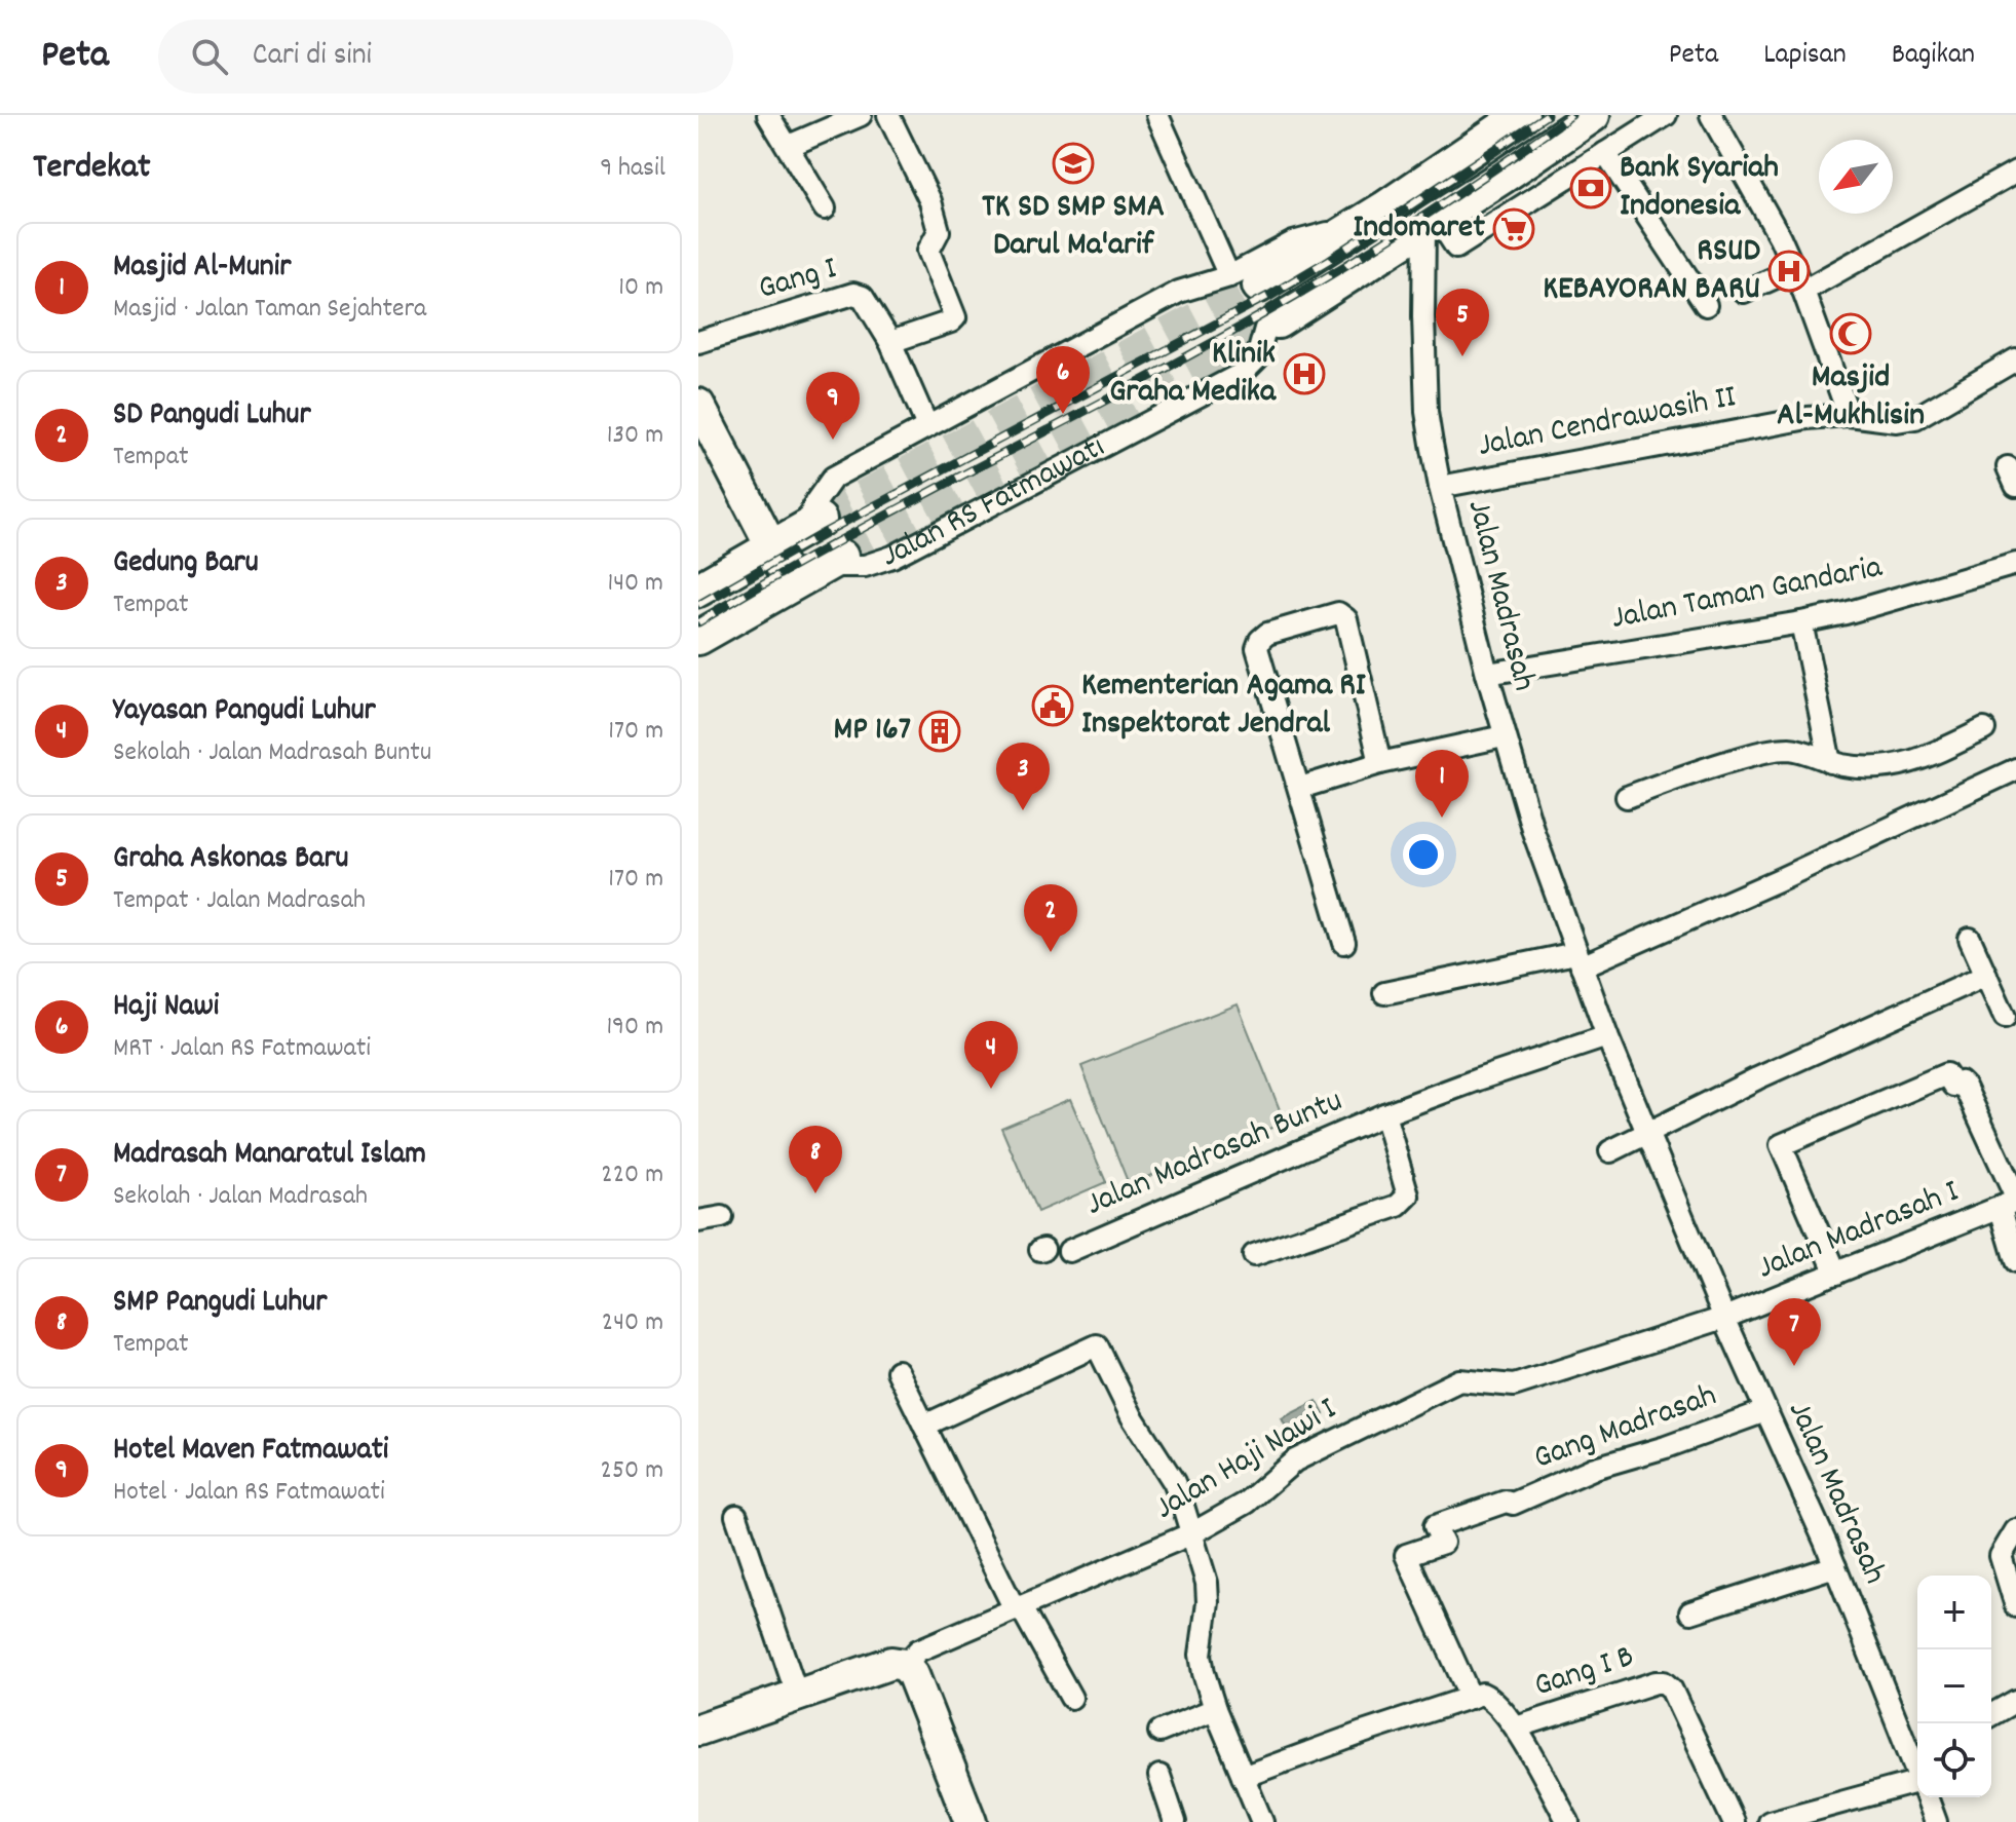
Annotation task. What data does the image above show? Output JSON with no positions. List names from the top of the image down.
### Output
{
  "streets": {
    "main road": ["Jalan RS Fatmawati"],
    "street": [
      "Gang I",
      "Jalan Cendrawasih II",
      "Jalan Taman Gandaria",
      "Jalan Madrasah",
      "Jalan Madrasah Buntu",
      "Jalan Madrasah I",
      "Gang Madrasah",
      "Jalan Haji Nawi I",
      "Gang I B"
    ]
  },
  "crossings": [
    ["Jalan Cendrawasih II", "Jalan Madrasah"],
    ["Jalan RS Fatmawati", "Jalan Madrasah"],
    ["Jalan Taman Gandaria", "Jalan Madrasah"],
    ["Jalan Madrasah", "Jalan Madrasah Buntu"],
    ["Jalan Madrasah", "Jalan Madrasah I"],
    ["Jalan Madrasah", "Gang Madrasah"],
    ["Jalan Madrasah", "Jalan Haji Nawi I"],
    ["Jalan Madrasah I", "Jalan Haji Nawi I"]
  ],
  "places": {
    "school or university": ["TK SD SMP SMA Darul Ma'arif"],
    "bank": ["Bank Syariah Indonesia"],
    "supermarket": ["Indomaret"],
    "hospital": ["RSUD KEBAYORAN BARU", "Klinik Graha Medika"],
    "mosque": ["Masjid Al-Mukhlisin"],
    "public building": ["Kementerian Agama RI Inspektorat Jendral"],
    "building": ["MP 167"]
  },
  "north": "bottom left",
  "page": {
    "header": "Peta",
    "search": "Cari di sini",
    "nav": ["Peta", "Lapisan", "Bagikan"],
    "heading": ["Terdekat", "9 hasil"],
    "list": [
      {
        "mark": "1",
        "name": "Masjid Al-Munir",
        "note": "Masjid · Jalan Taman Sejahtera",
        "value": "10 m"
      },
      {
        "mark": "2",
        "name": "SD Pangudi Luhur",
        "note": "Tempat",
        "value": "130 m"
      },
      {
        "mark": "3",
        "name": "Gedung Baru",
        "note": "Tempat",
        "value": "140 m"
      },
      {
        "mark": "4",
        "name": "Yayasan Pangudi Luhur",
        "note": "Sekolah · Jalan Madrasah Buntu",
        "value": "170 m"
      },
      {
        "mark": "5",
        "name": "Graha Askonas Baru",
        "note": "Tempat · Jalan Madrasah",
        "value": "170 m"
      },
      {
        "mark": "6",
        "name": "Haji Nawi",
        "note": "MRT · Jalan RS Fatmawati",
        "value": "190 m"
      },
      {
        "mark": "7",
        "name": "Madrasah Manaratul Islam",
        "note": "Sekolah · Jalan Madrasah",
        "value": "220 m"
      },
      {
        "mark": "8",
        "name": "SMP Pangudi Luhur",
        "note": "Tempat",
        "value": "240 m"
      },
      {
        "mark": "9",
        "name": "Hotel Maven Fatmawati",
        "note": "Hotel · Jalan RS Fatmawati",
        "value": "250 m"
      }
    ],
    "pins": [
      "5",
      "6",
      "9",
      "3",
      "1",
      "2",
      "4",
      "8",
      "7"
    ],
    "map_buttons": ["+", "−"]
  }
}
